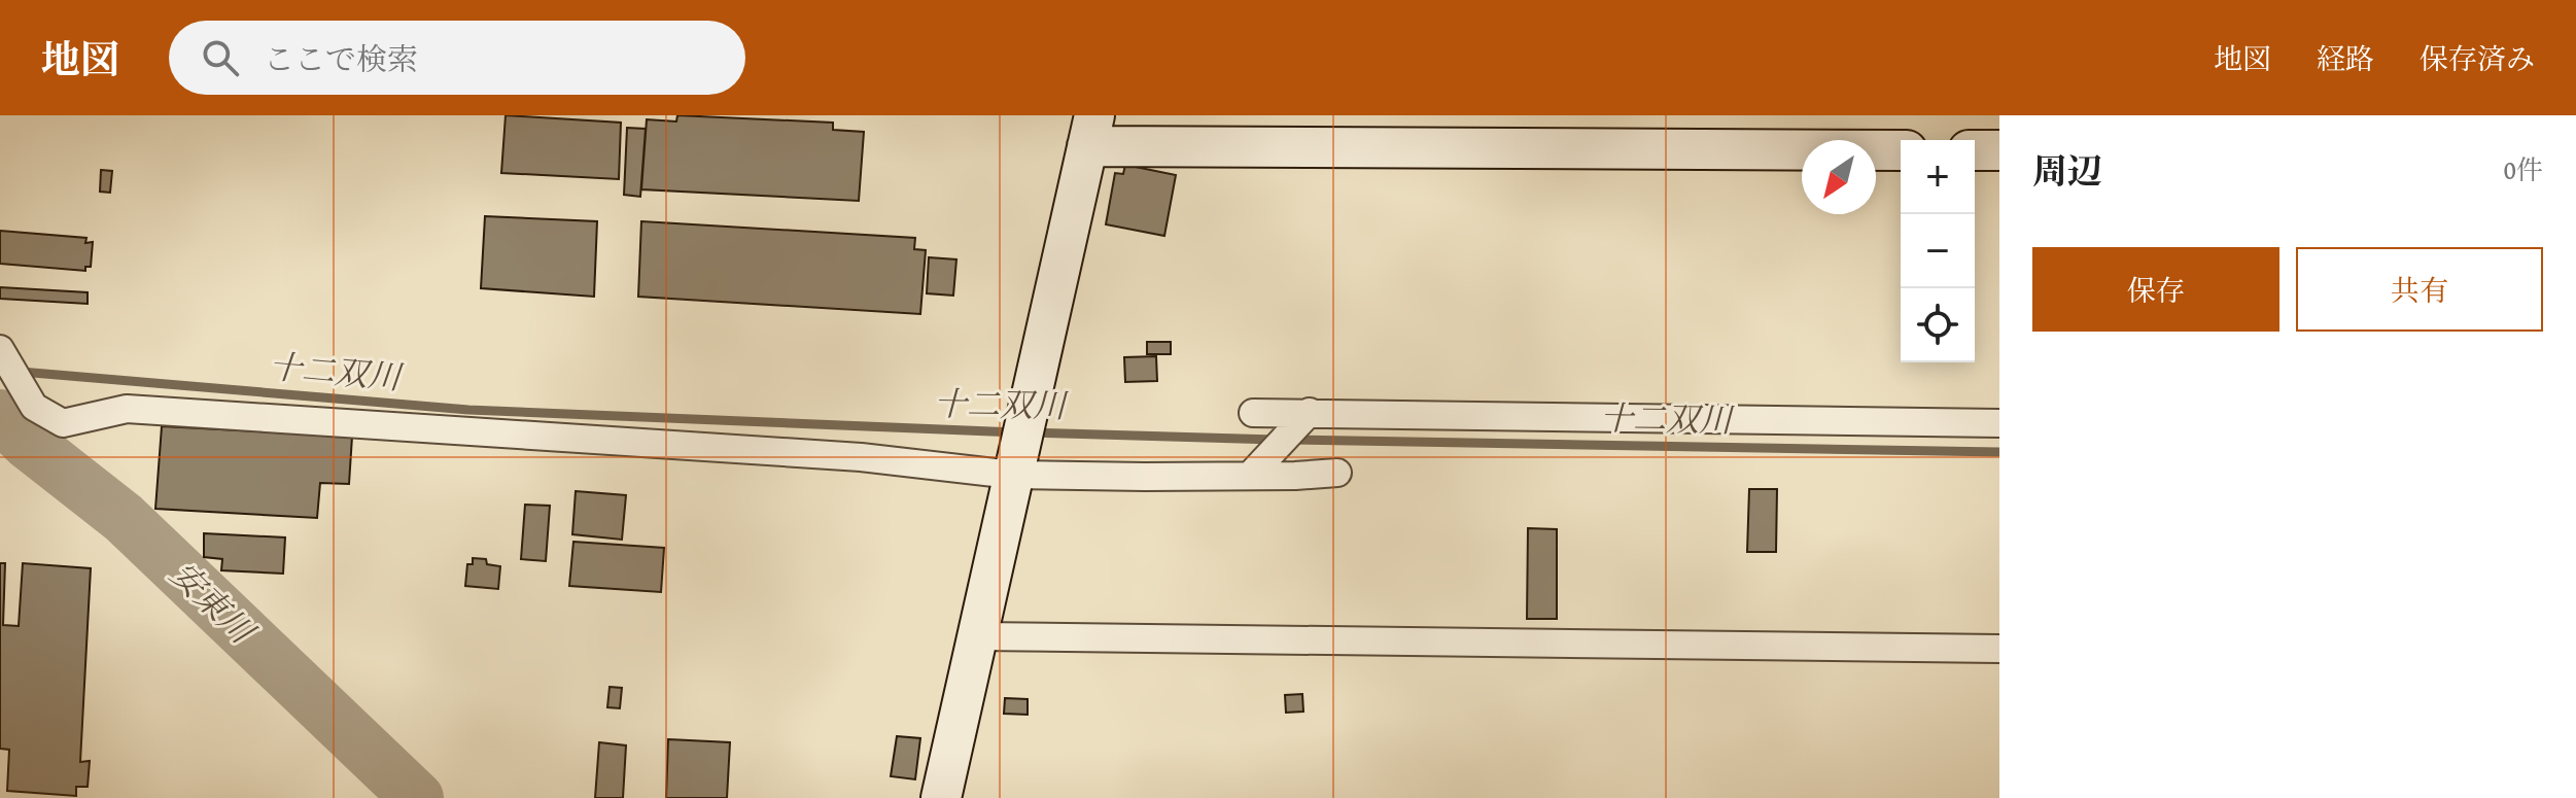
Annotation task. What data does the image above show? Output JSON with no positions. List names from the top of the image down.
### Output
{
  "water": ["十二双川", "安東川"],
  "north": "bottom left",
  "page": {
    "header": "地図",
    "search": "ここで検索",
    "nav": ["地図", "経路", "保存済み"],
    "heading": ["周辺", "0件"],
    "map_buttons": ["+", "−"],
    "buttons": ["保存", "共有"]
  }
}
